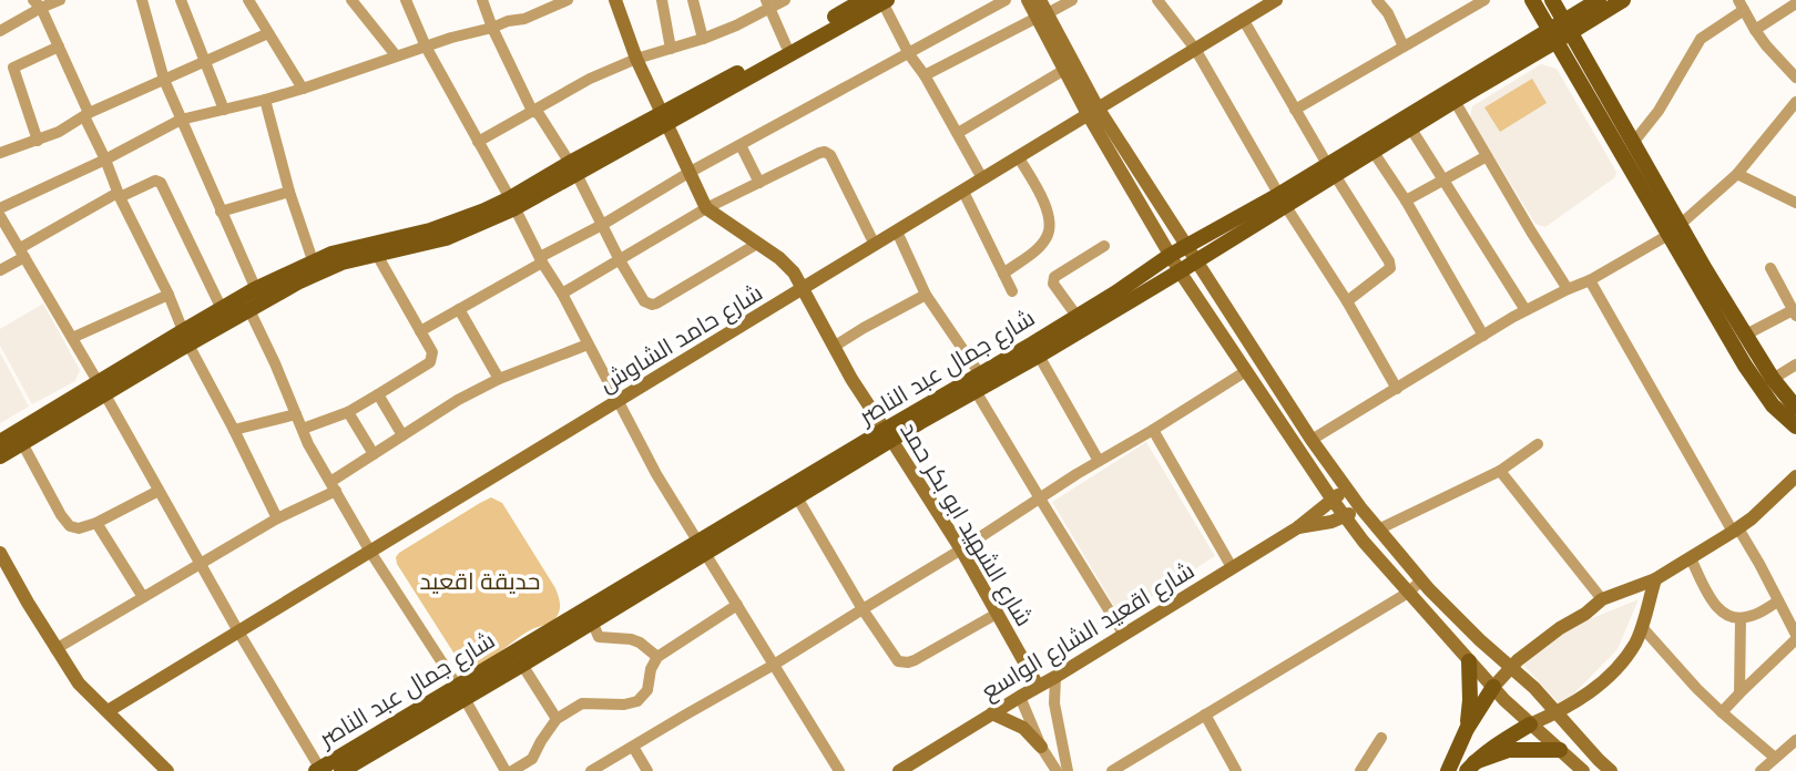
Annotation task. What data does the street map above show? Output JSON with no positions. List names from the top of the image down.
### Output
{
  "streets": {
    "main road": ["شارع جمال عبد الناصر"],
    "street": ["شارع حامد الشاوش", "شارع الشهيد ابو بكر حمد", "شارع اقعيد الشارع الواسع"]
  },
  "crossings": [
    ["شارع حامد الشاوش", "شارع الشهيد ابو بكر حمد"],
    ["شارع جمال عبد الناصر", "شارع الشهيد ابو بكر حمد"],
    ["شارع الشهيد ابو بكر حمد", "شارع اقعيد الشارع الواسع"]
  ],
  "parks": ["حديقة اقعيد"]
}
